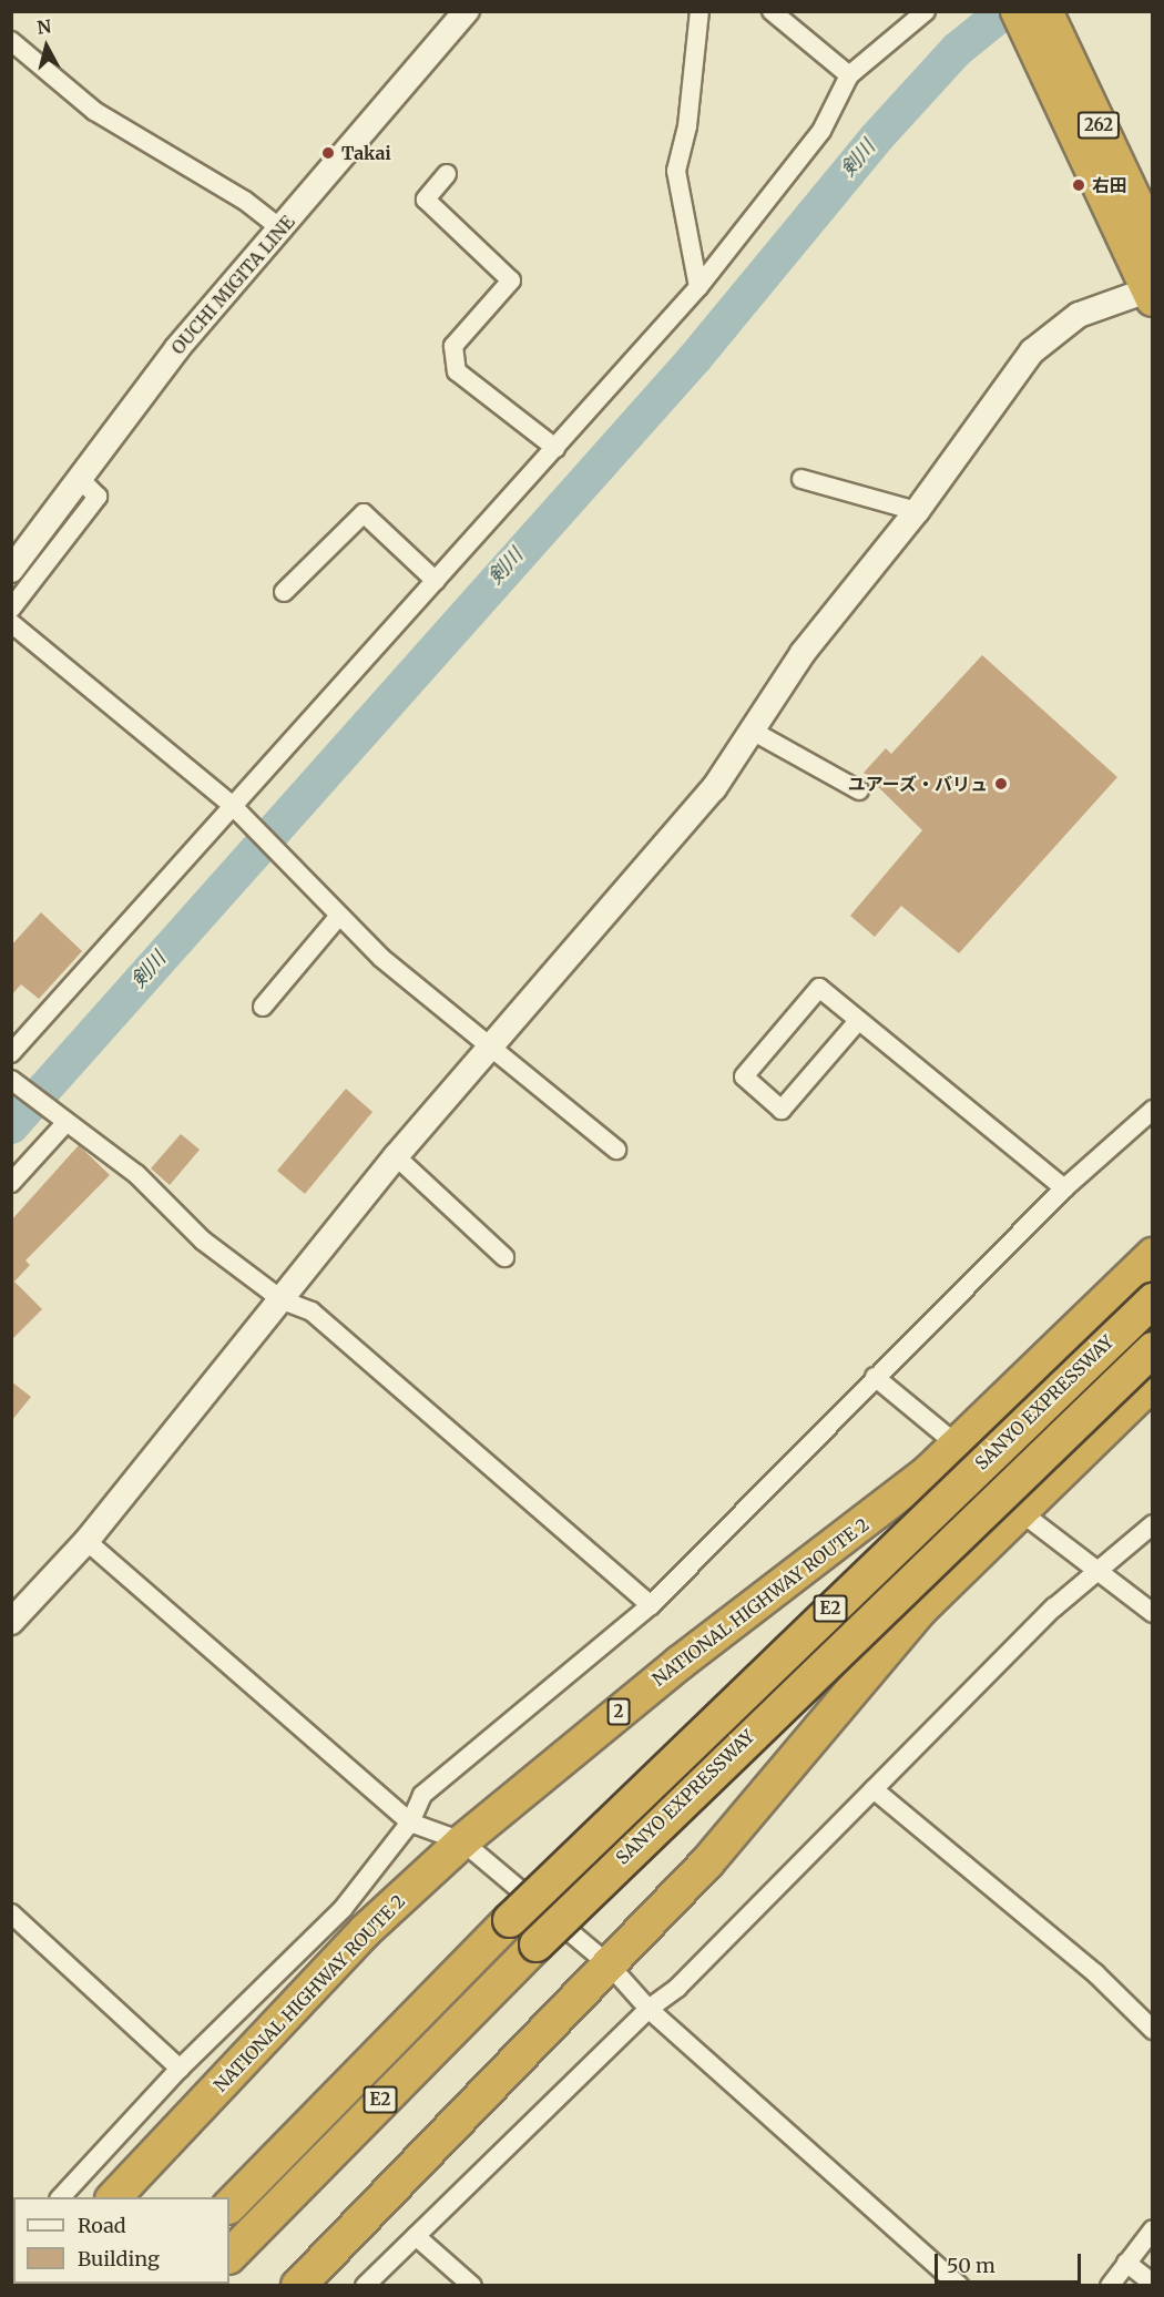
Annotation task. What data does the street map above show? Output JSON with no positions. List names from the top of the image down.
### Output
{
  "streets": {
    "highway": [
      "262",
      "SANYO EXPRESSWAY",
      "NATIONAL HIGHWAY ROUTE 2",
      "E2",
      "2"
    ],
    "street": ["OUCHI MIGITA LINE"]
  },
  "water": ["剣川"],
  "places": ["Takai", "右田", "ユアーズ・バリュ"],
  "legend": ["Road", "Building"],
  "scale_bar": "50 m",
  "north": "top"
}
